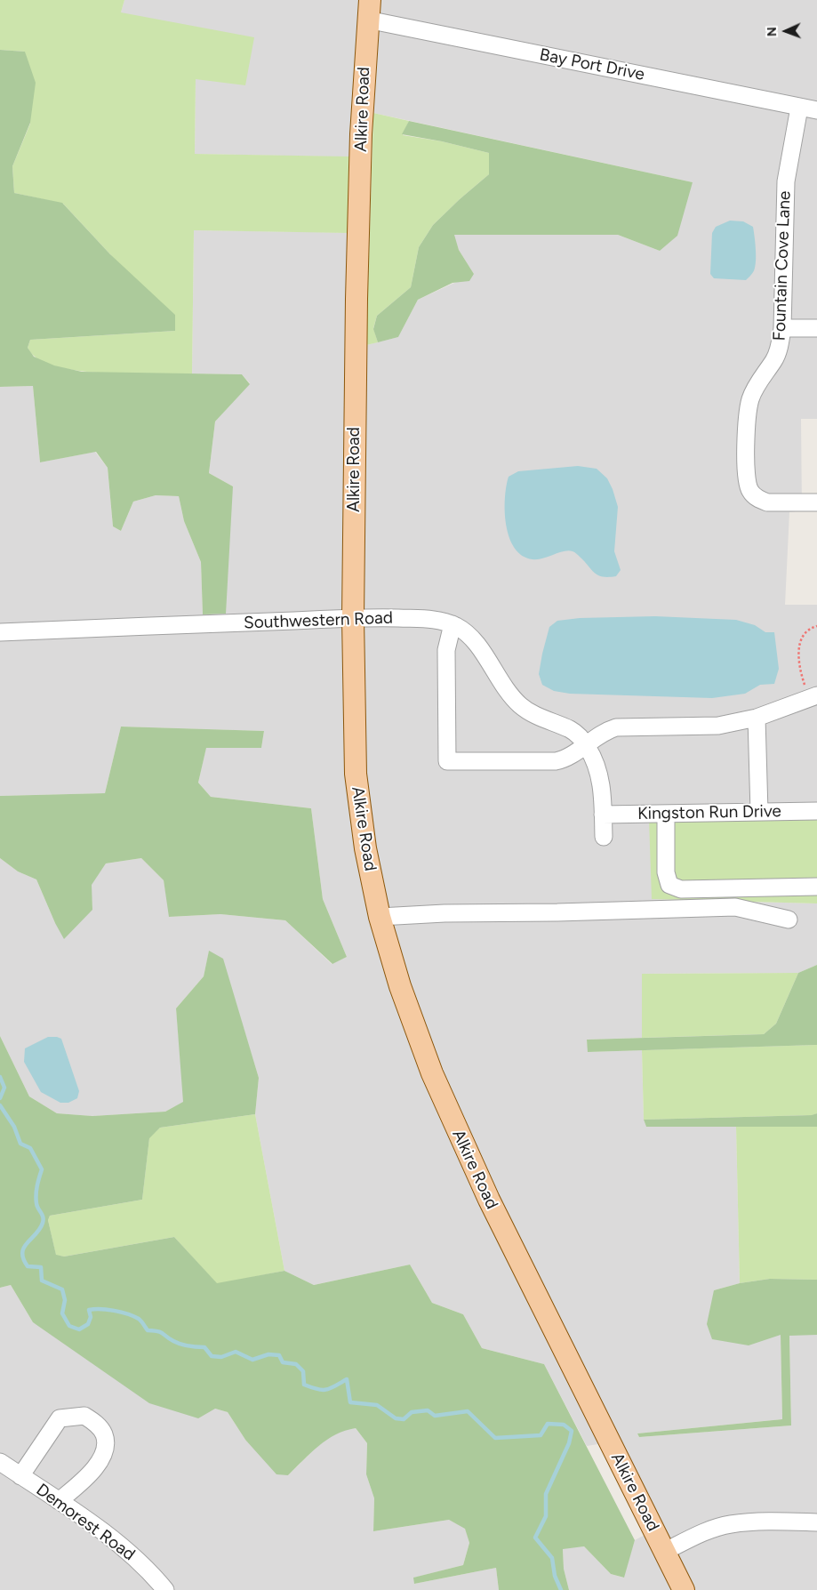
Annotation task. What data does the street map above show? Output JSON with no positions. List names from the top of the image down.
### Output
{
  "streets": {
    "main road": ["Alkire Road"],
    "street": [
      "Bay Port Drive",
      "Fountain Cove Lane",
      "Southwestern Road",
      "Kingston Run Drive",
      "Demorest Road"
    ]
  },
  "crossings": [
    ["Bay Port Drive", "Alkire Road"],
    ["Bay Port Drive", "Fountain Cove Lane"],
    ["Alkire Road", "Southwestern Road"],
    ["Southwestern Road", "Kingston Run Drive"]
  ],
  "north": "left"
}
